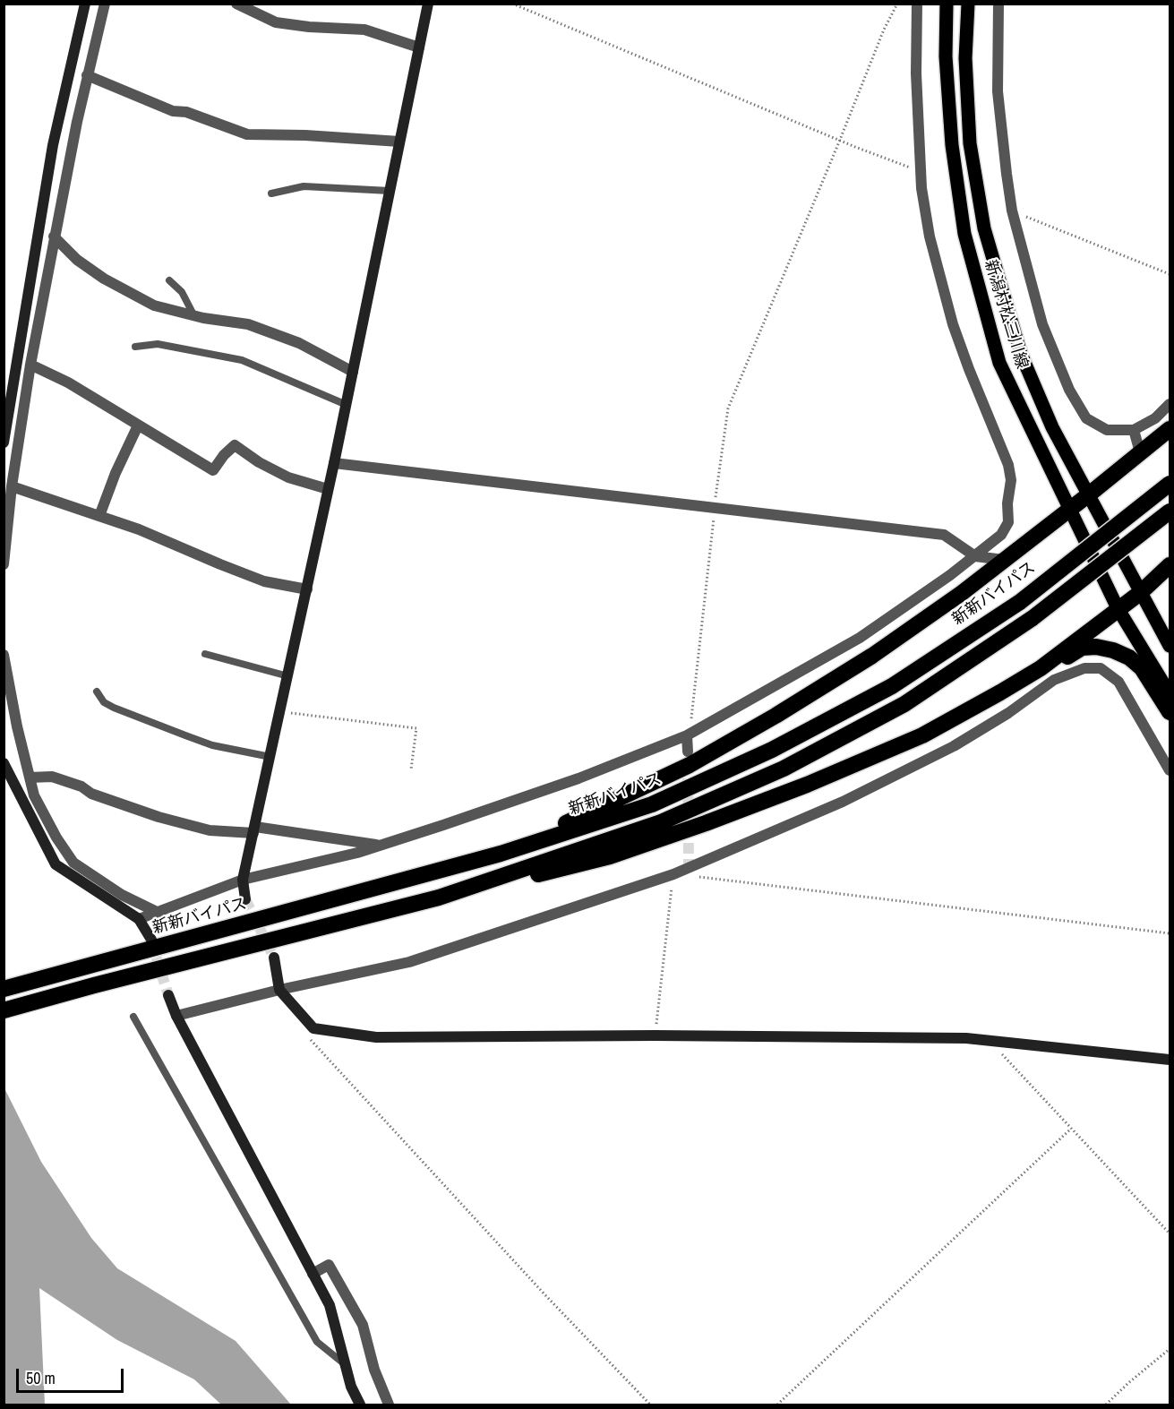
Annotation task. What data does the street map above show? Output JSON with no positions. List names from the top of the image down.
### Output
{
  "streets": {
    "highway": ["新新バイパス"],
    "main road": ["新潟村松三川線"]
  },
  "scale_bar": "50 m"
}
